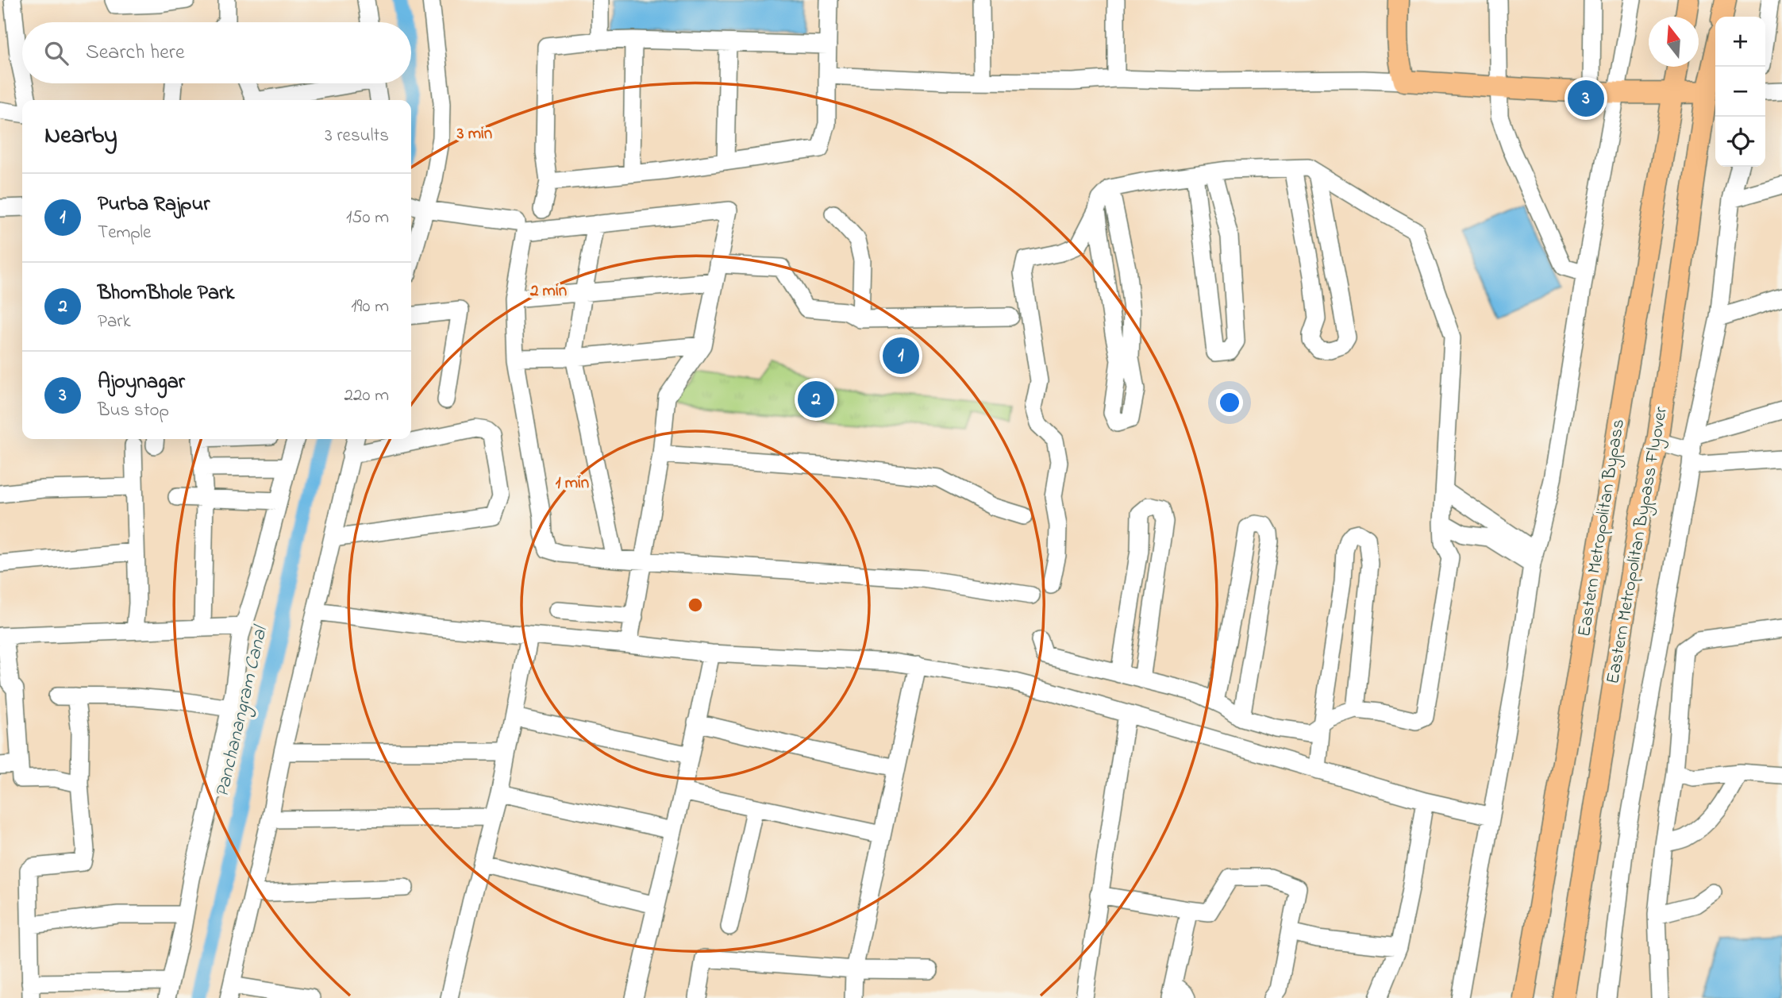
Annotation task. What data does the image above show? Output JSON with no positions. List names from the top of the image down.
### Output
{
  "streets": {
    "main road": ["Eastern Metropolitan Bypass", "Eastern Metropolitan Bypass Flyover"]
  },
  "water": ["Panchanangram Canal"],
  "north": "top",
  "page": {
    "map_buttons": ["+", "−"],
    "search": "Search here",
    "pins": ["3", "1", "2"],
    "heading": ["Nearby", "3 results"],
    "list": [
      {
        "mark": "1",
        "name": "Purba Rajpur",
        "note": "Temple",
        "value": "150 m"
      },
      {
        "mark": "2",
        "name": "BhomBhole Park",
        "note": "Park",
        "value": "190 m"
      },
      {
        "mark": "3",
        "name": "Ajoynagar",
        "note": "Bus stop",
        "value": "220 m"
      }
    ]
  },
  "rings": ["3 min", "2 min", "1 min"]
}
